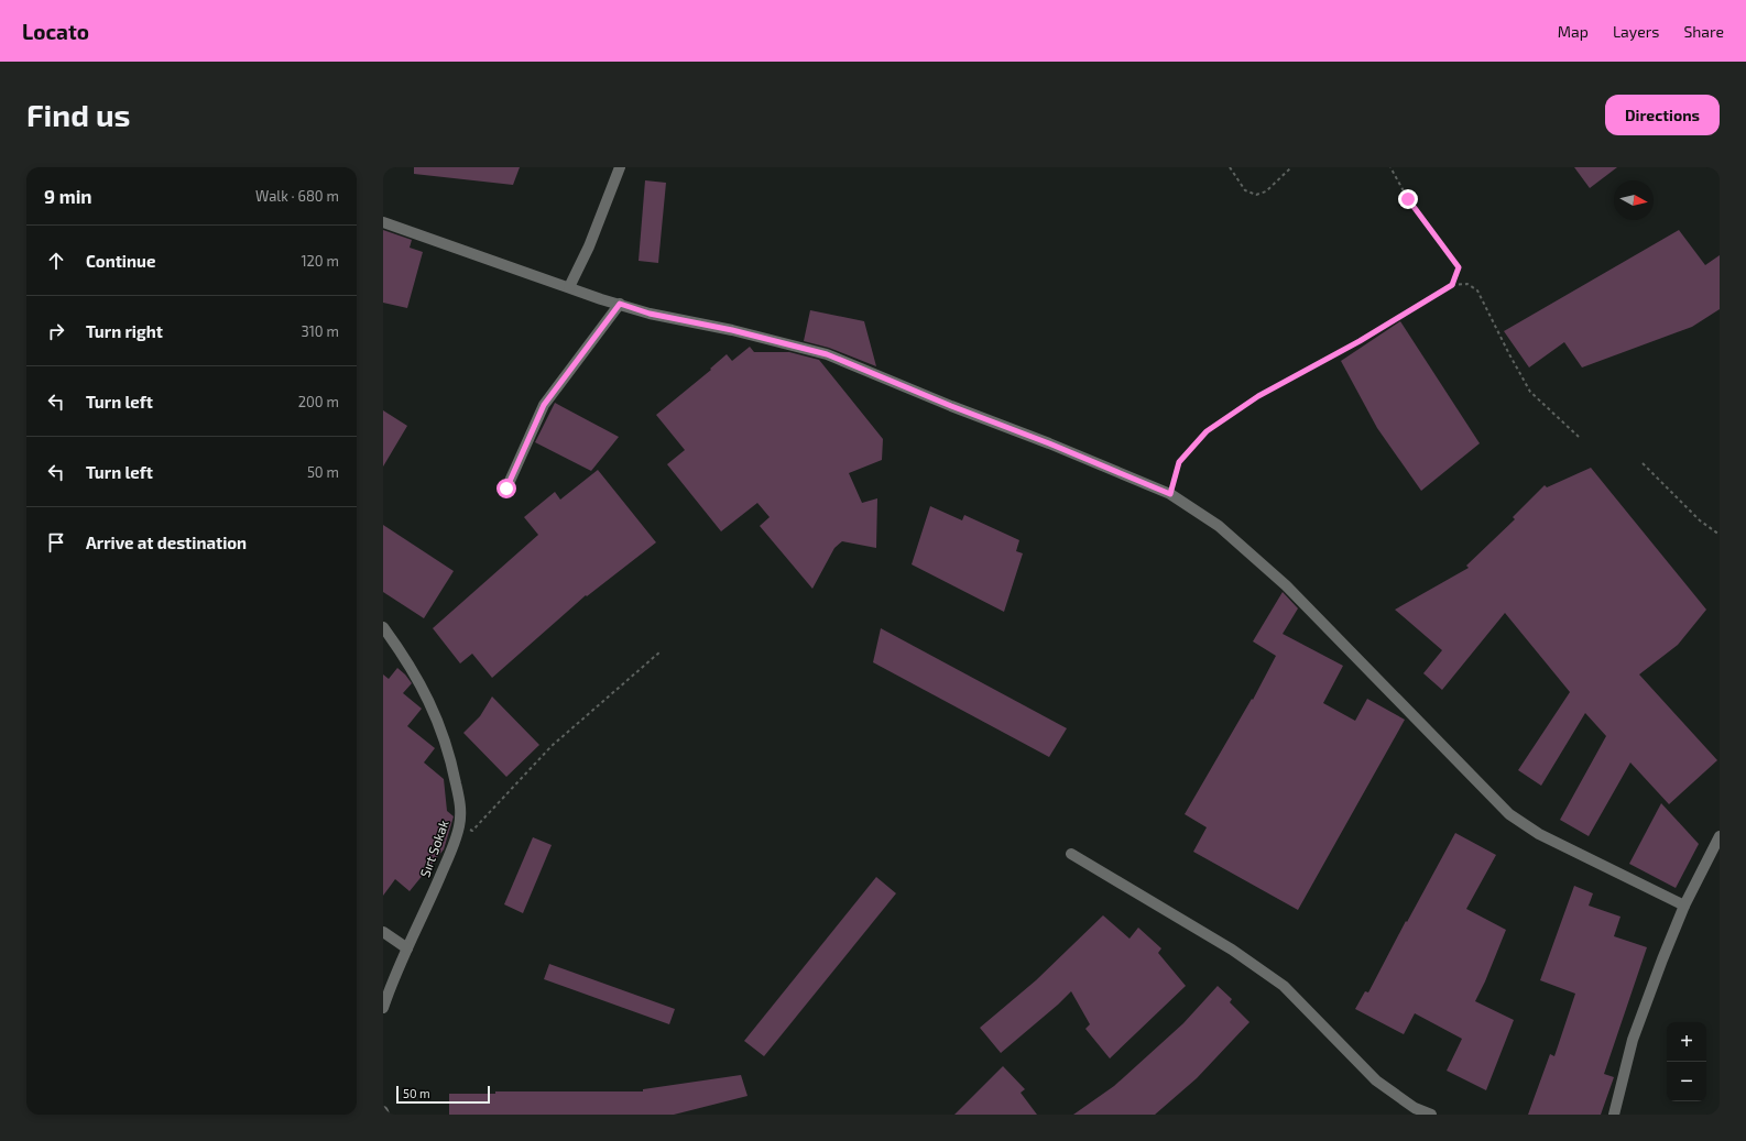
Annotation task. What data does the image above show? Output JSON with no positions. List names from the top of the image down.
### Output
{
  "streets": {
    "street": ["Sırt Sokak"]
  },
  "scale_bar": "50 m",
  "north": "right",
  "page": {
    "header": "Locato",
    "nav": ["Map", "Layers", "Share"],
    "buttons": "Directions",
    "title": "Find us",
    "heading": ["9 min", "Walk · 680 m"],
    "list": [
      ["Continue", "120 m"],
      ["Turn right", "310 m"],
      ["Turn left", "200 m"],
      ["Turn left", "50 m"],
      "Arrive at destination"
    ],
    "map_buttons": ["+", "−"],
    "scale": "50 m"
  }
}
